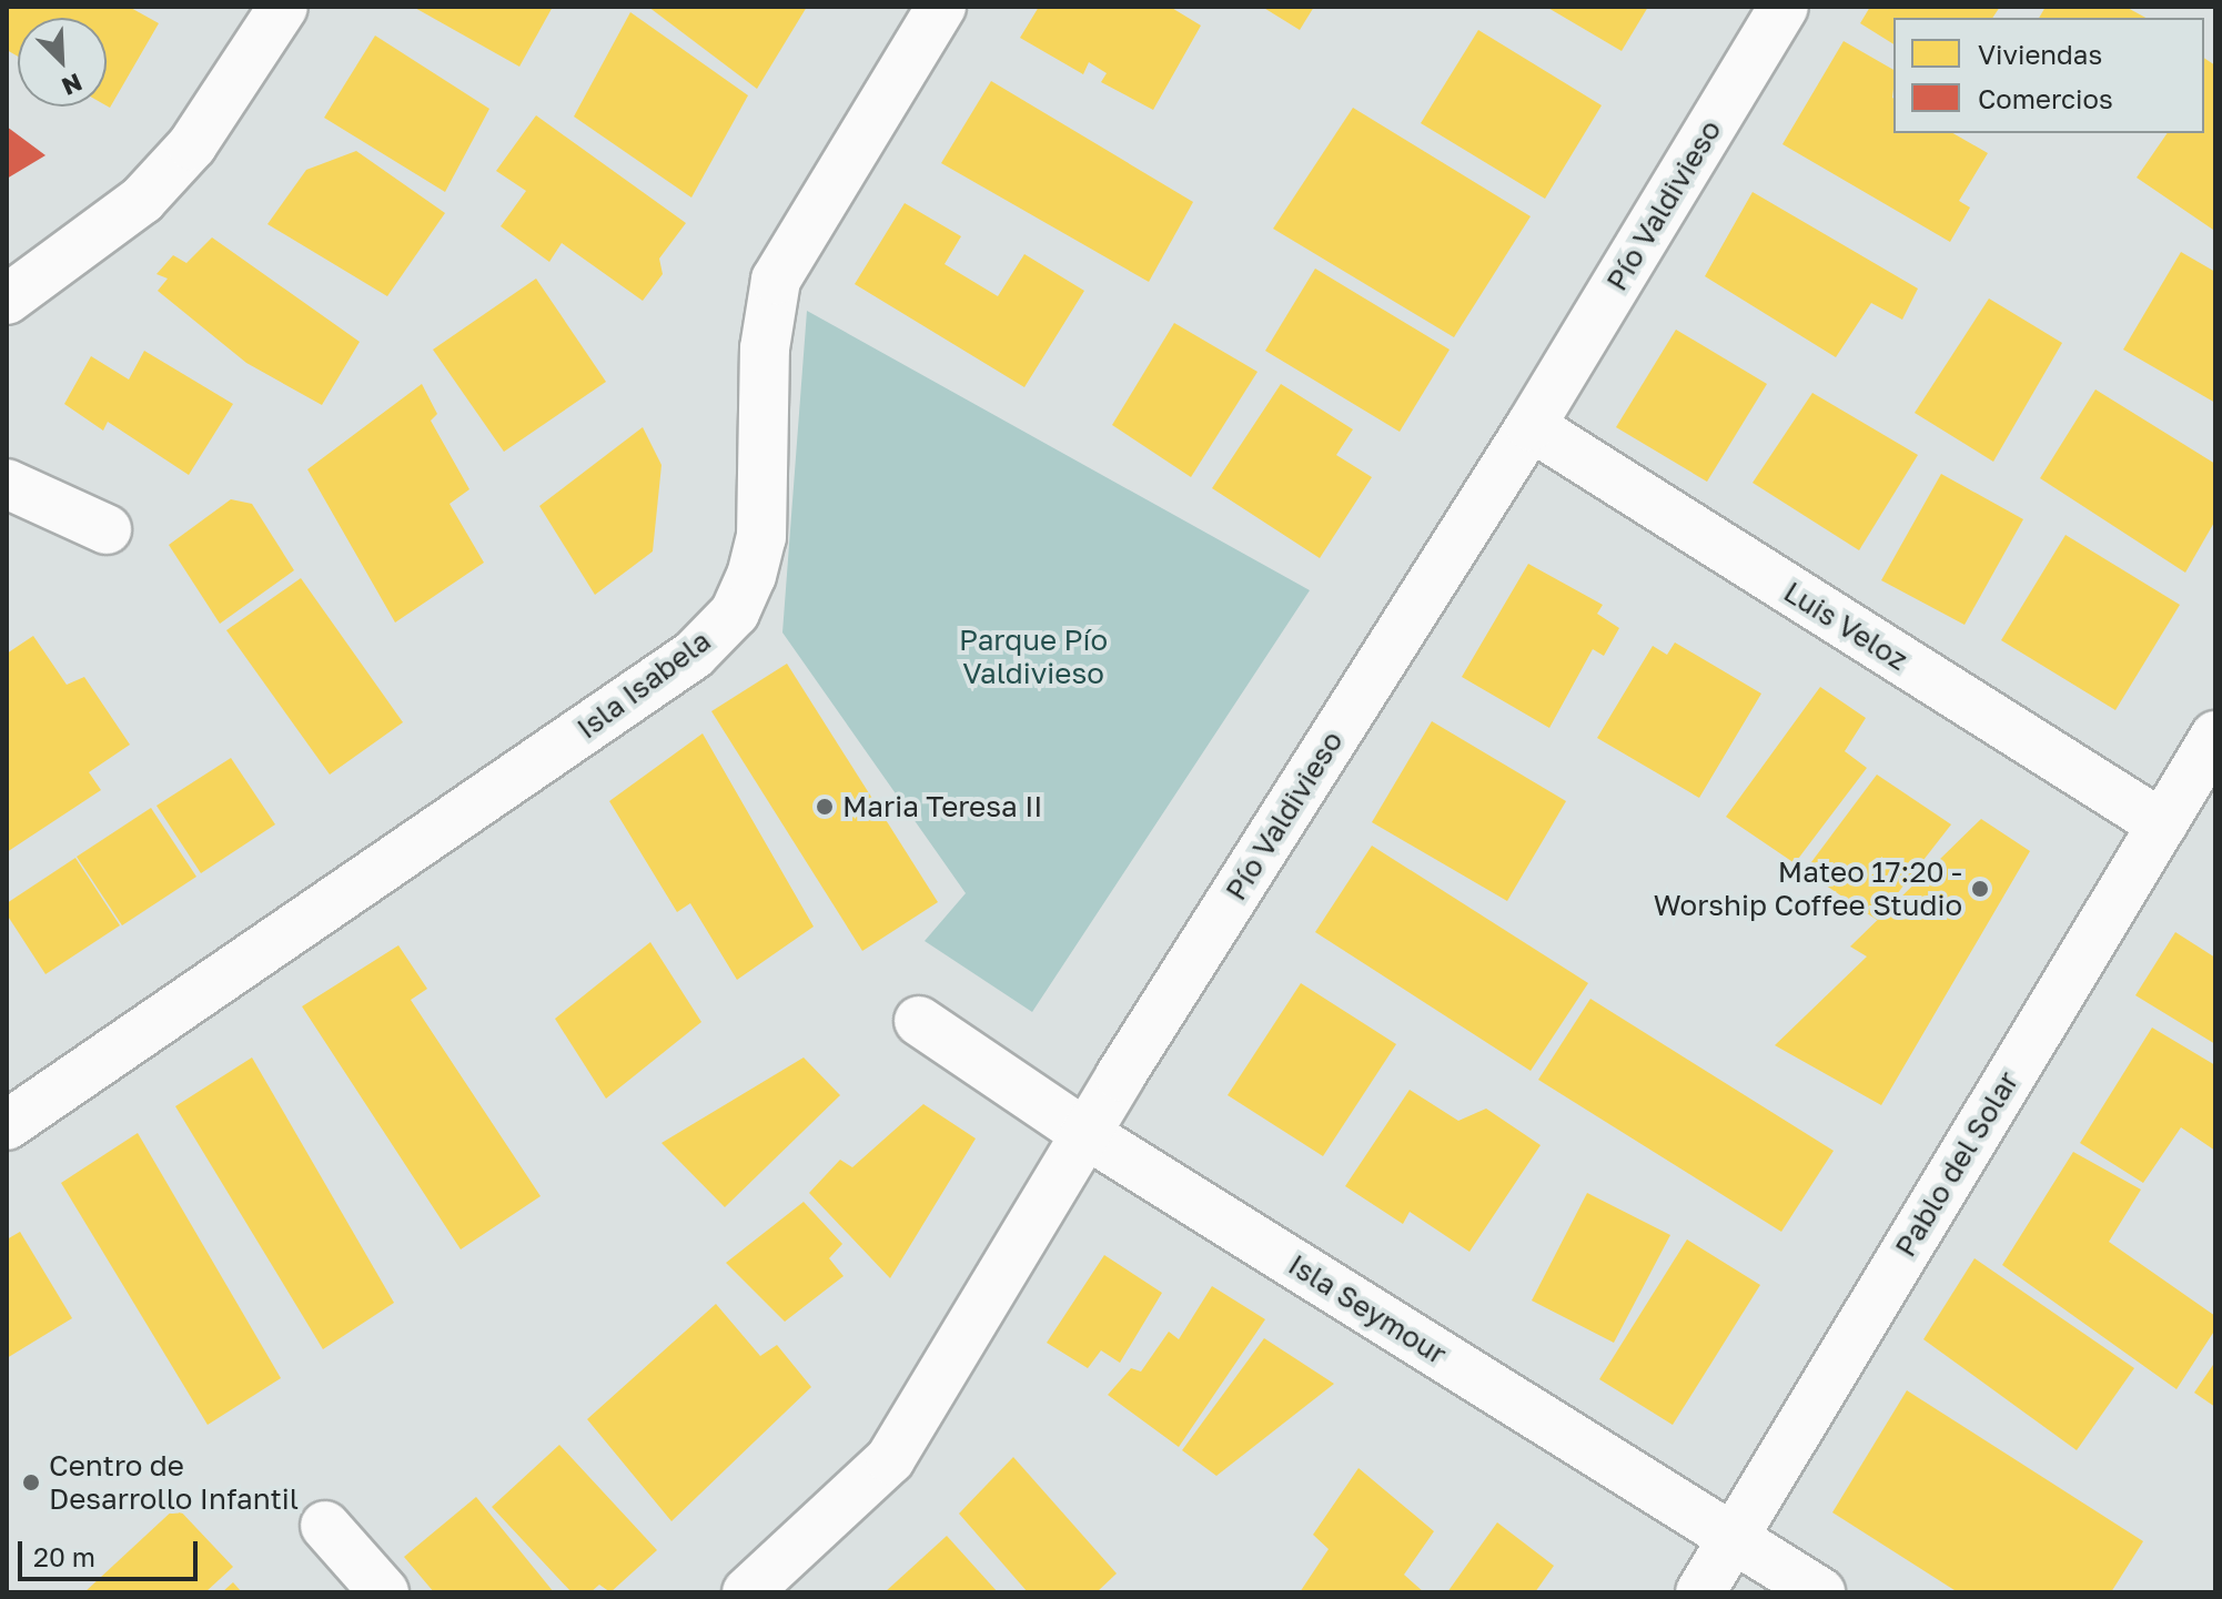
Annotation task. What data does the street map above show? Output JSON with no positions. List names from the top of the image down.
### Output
{
  "streets": {
    "street": [
      "Pío Valdivieso",
      "Luis Veloz",
      "Isla Isabela",
      "Pablo del Solar",
      "Isla Seymour"
    ]
  },
  "crossings": [
    ["Pío Valdivieso", "Luis Veloz"],
    ["Pío Valdivieso", "Isla Seymour"],
    ["Luis Veloz", "Pablo del Solar"],
    ["Pablo del Solar", "Isla Seymour"]
  ],
  "parks": ["Parque Pío Valdivieso"],
  "places": ["Maria Teresa II", "Mateo 17:20 - Worship Coffee Studio", "Centro de Desarrollo Infantil"],
  "legend": ["Viviendas", "Comercios"],
  "scale_bar": "20 m",
  "north": "bottom right"
}
